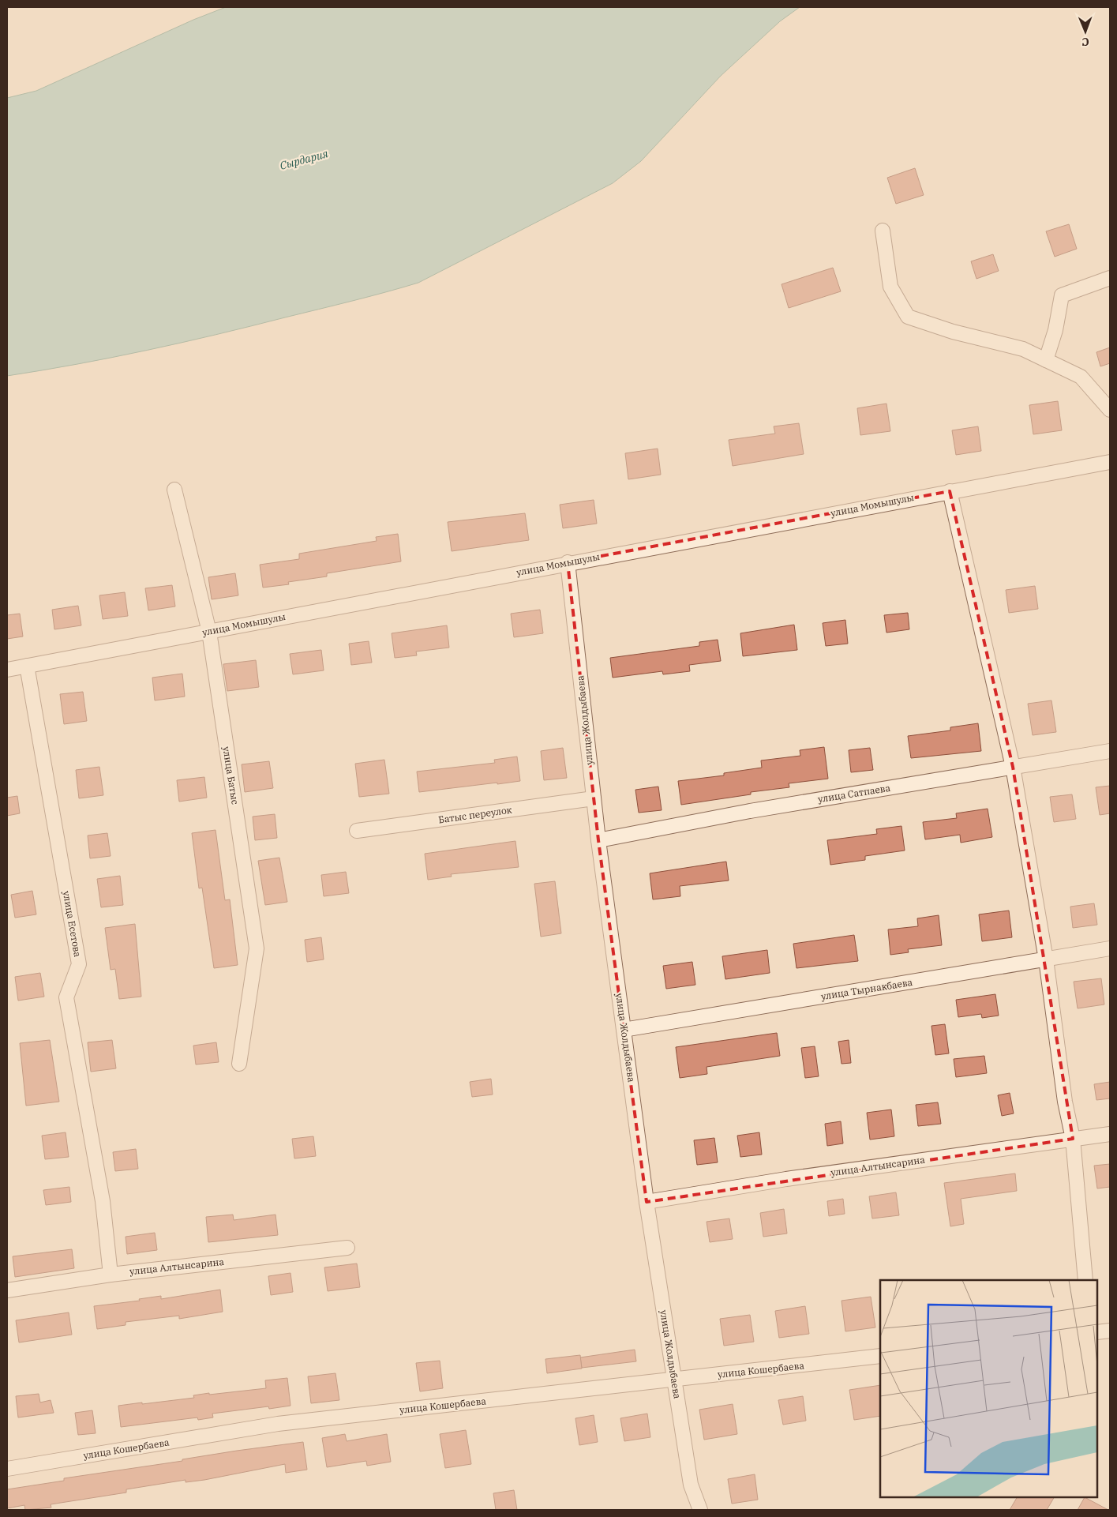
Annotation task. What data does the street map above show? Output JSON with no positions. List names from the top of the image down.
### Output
{
  "streets": {
    "street": [
      "улица Момышулы",
      "улица Жолдыбаева",
      "улица Батыс",
      "улица Сатпаева",
      "Батыс переулок",
      "улица Есетова",
      "улица Тырнакбаева",
      "улица Алтынсарина",
      "улица Кошербаева"
    ]
  },
  "crossings": [
    ["улица Момышулы", "улица Жолдыбаева"],
    ["улица Момышулы", "улица Батыс"],
    ["улица Момышулы", "улица Есетова"],
    ["улица Жолдыбаева", "улица Сатпаева"],
    ["улица Жолдыбаева", "Батыс переулок"],
    ["улица Жолдыбаева", "улица Тырнакбаева"],
    ["улица Жолдыбаева", "улица Алтынсарина"],
    ["улица Жолдыбаева", "улица Кошербаева"],
    ["улица Есетова", "улица Алтынсарина"]
  ],
  "water": ["Сырдария"],
  "north": "bottom"
}
